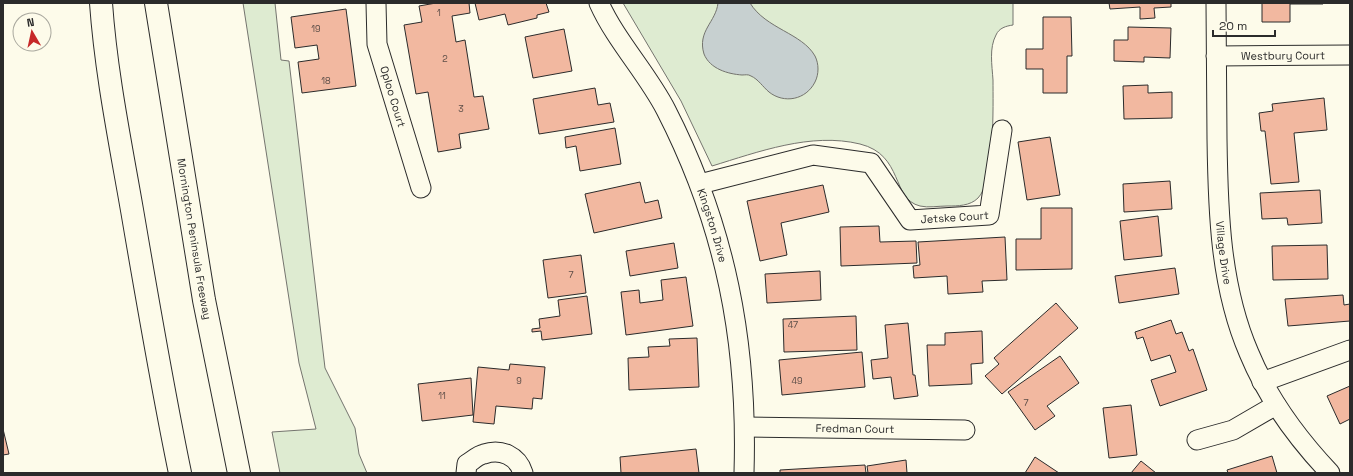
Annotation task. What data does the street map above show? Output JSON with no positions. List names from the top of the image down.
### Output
{
  "streets": {
    "highway": ["Mornington Peninsula Freeway"],
    "street": [
      "Westbury Court",
      "Oploo Court",
      "Jetske Court",
      "Kingston Drive",
      "Village Drive",
      "Fredman Court"
    ]
  },
  "crossings": [
    ["Westbury Court", "Village Drive"],
    ["Jetske Court", "Kingston Drive"],
    ["Kingston Drive", "Fredman Court"]
  ],
  "house_numbers": [
    "1",
    "19",
    "2",
    "18",
    "3",
    "7",
    "47",
    "9",
    "49",
    "11",
    "7"
  ],
  "scale_bar": "20 m",
  "north": "top"
}
